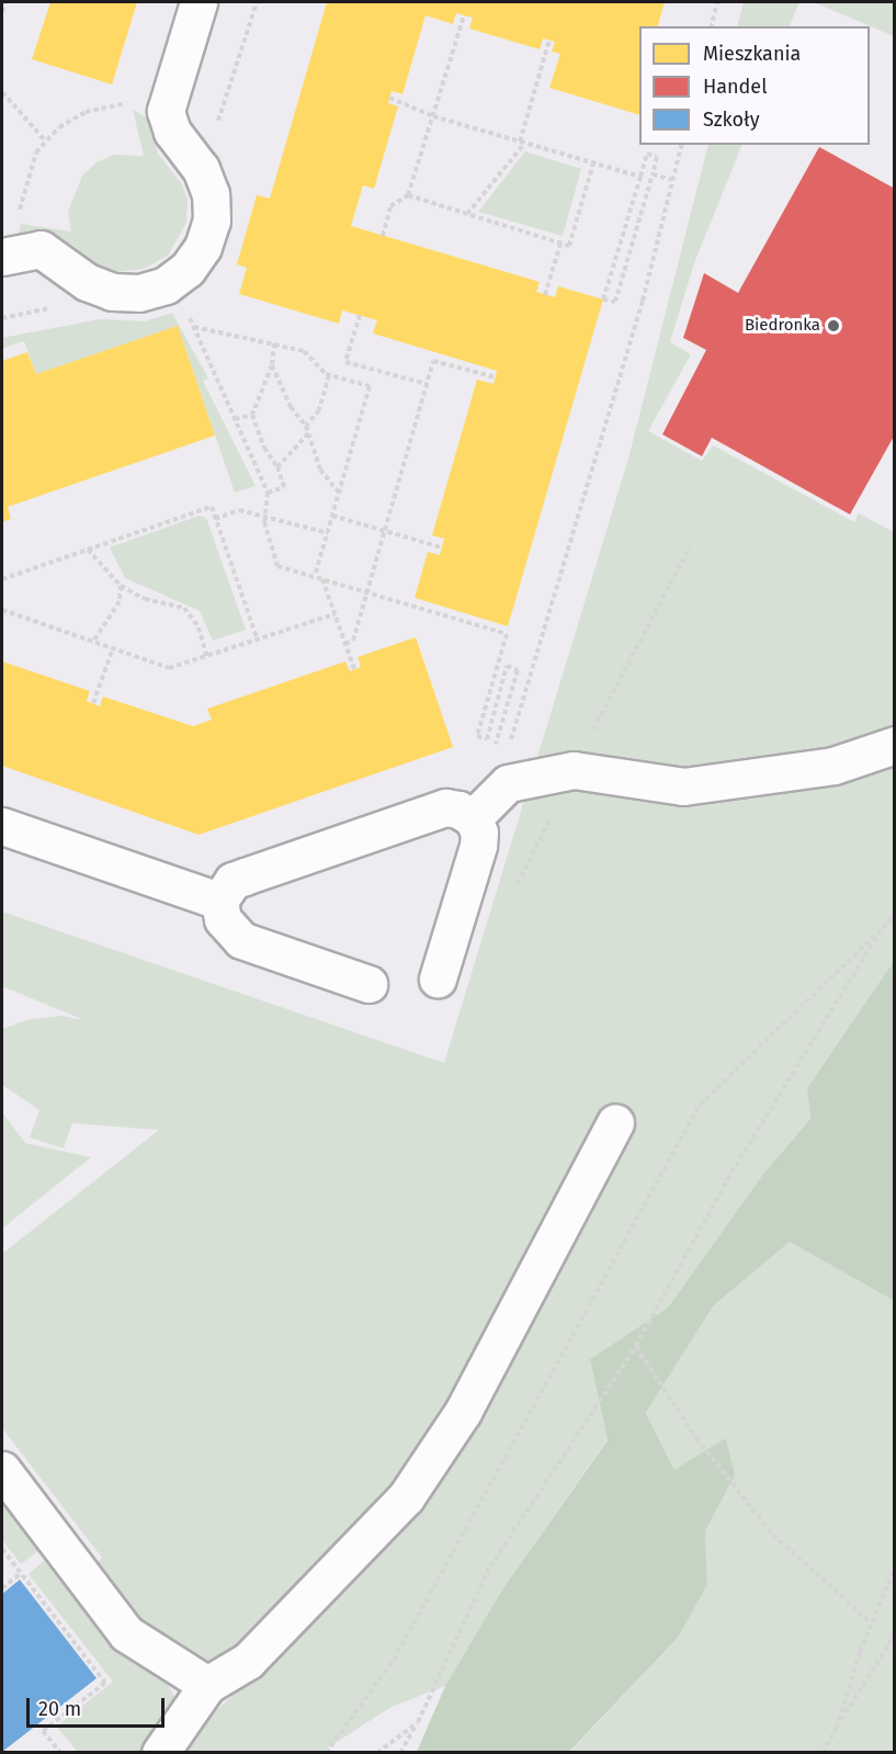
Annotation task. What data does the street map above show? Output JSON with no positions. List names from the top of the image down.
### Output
{
  "places": ["Biedronka"],
  "legend": ["Mieszkania", "Handel", "Szkoły"],
  "scale_bar": "20 m"
}
